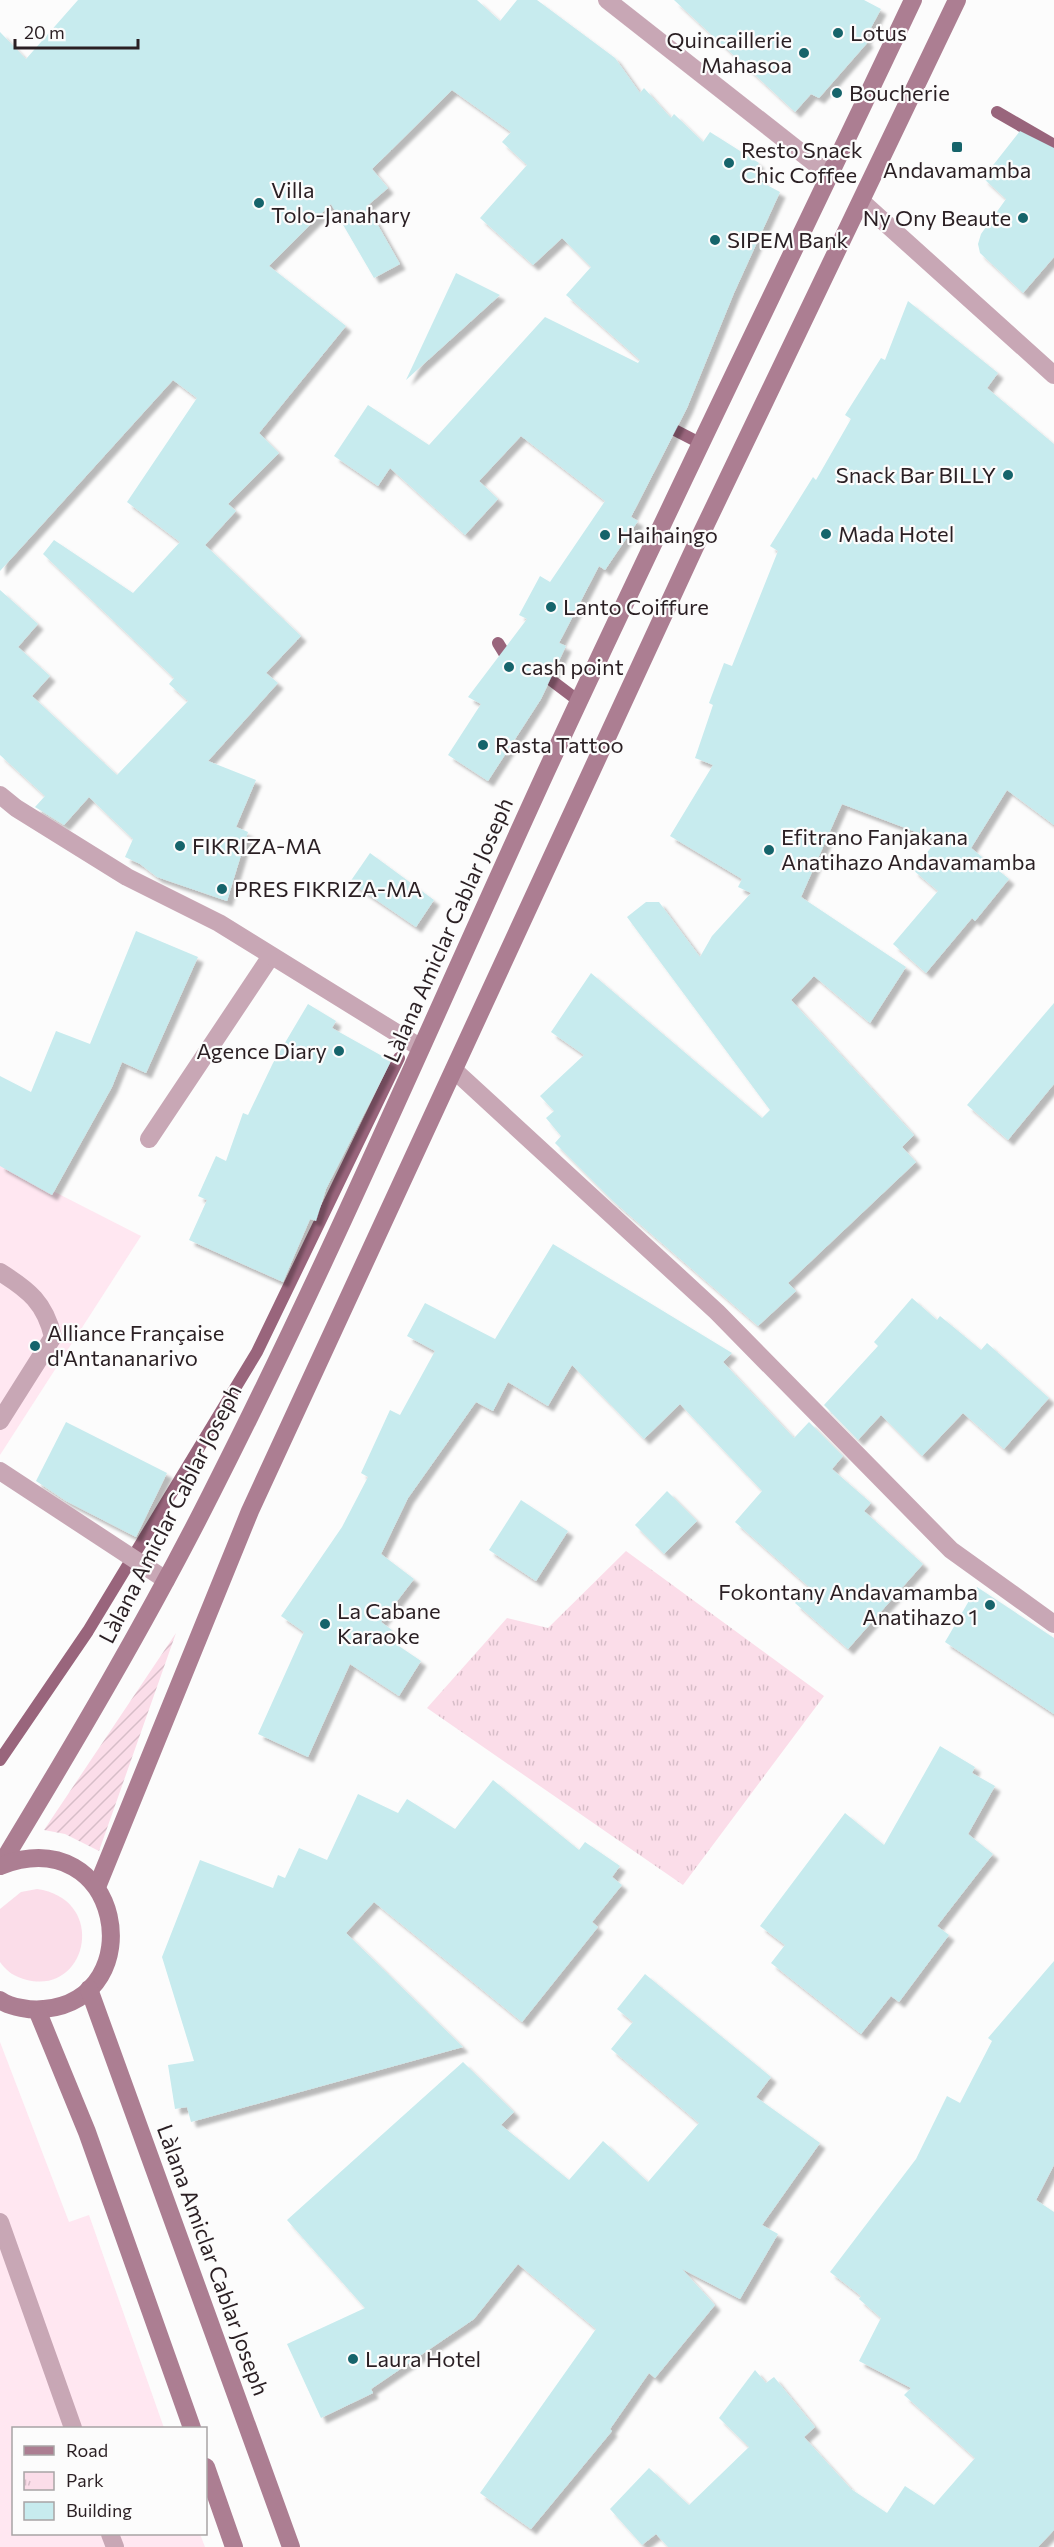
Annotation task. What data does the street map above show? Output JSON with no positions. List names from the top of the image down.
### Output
{
  "streets": {
    "main road": ["Làlana Amiclar Cablar Joseph"]
  },
  "places": {
    "other": [
      "Lotus",
      "Quincaillerie Mahasoa",
      "Boucherie",
      "Resto Snack Chic Coffee",
      "Villa Tolo-Janahary",
      "Ny Ony Beaute",
      "SIPEM Bank",
      "Snack Bar BILLY",
      "Mada Hotel",
      "Haihaingo",
      "Lanto Coiffure",
      "cash point",
      "Rasta Tattoo",
      "FIKRIZA-MA",
      "Efitrano Fanjakana Anatihazo Andavamamba",
      "PRES FIKRIZA-MA",
      "Agence Diary",
      "Alliance Française d'Antananarivo",
      "Fokontany Andavamamba Anatihazo 1",
      "La Cabane Karaoke",
      "Laura Hotel"
    ],
    "transit": ["Andavamamba"]
  },
  "legend": ["Road", "Park", "Building"],
  "scale_bar": "20 m"
}
